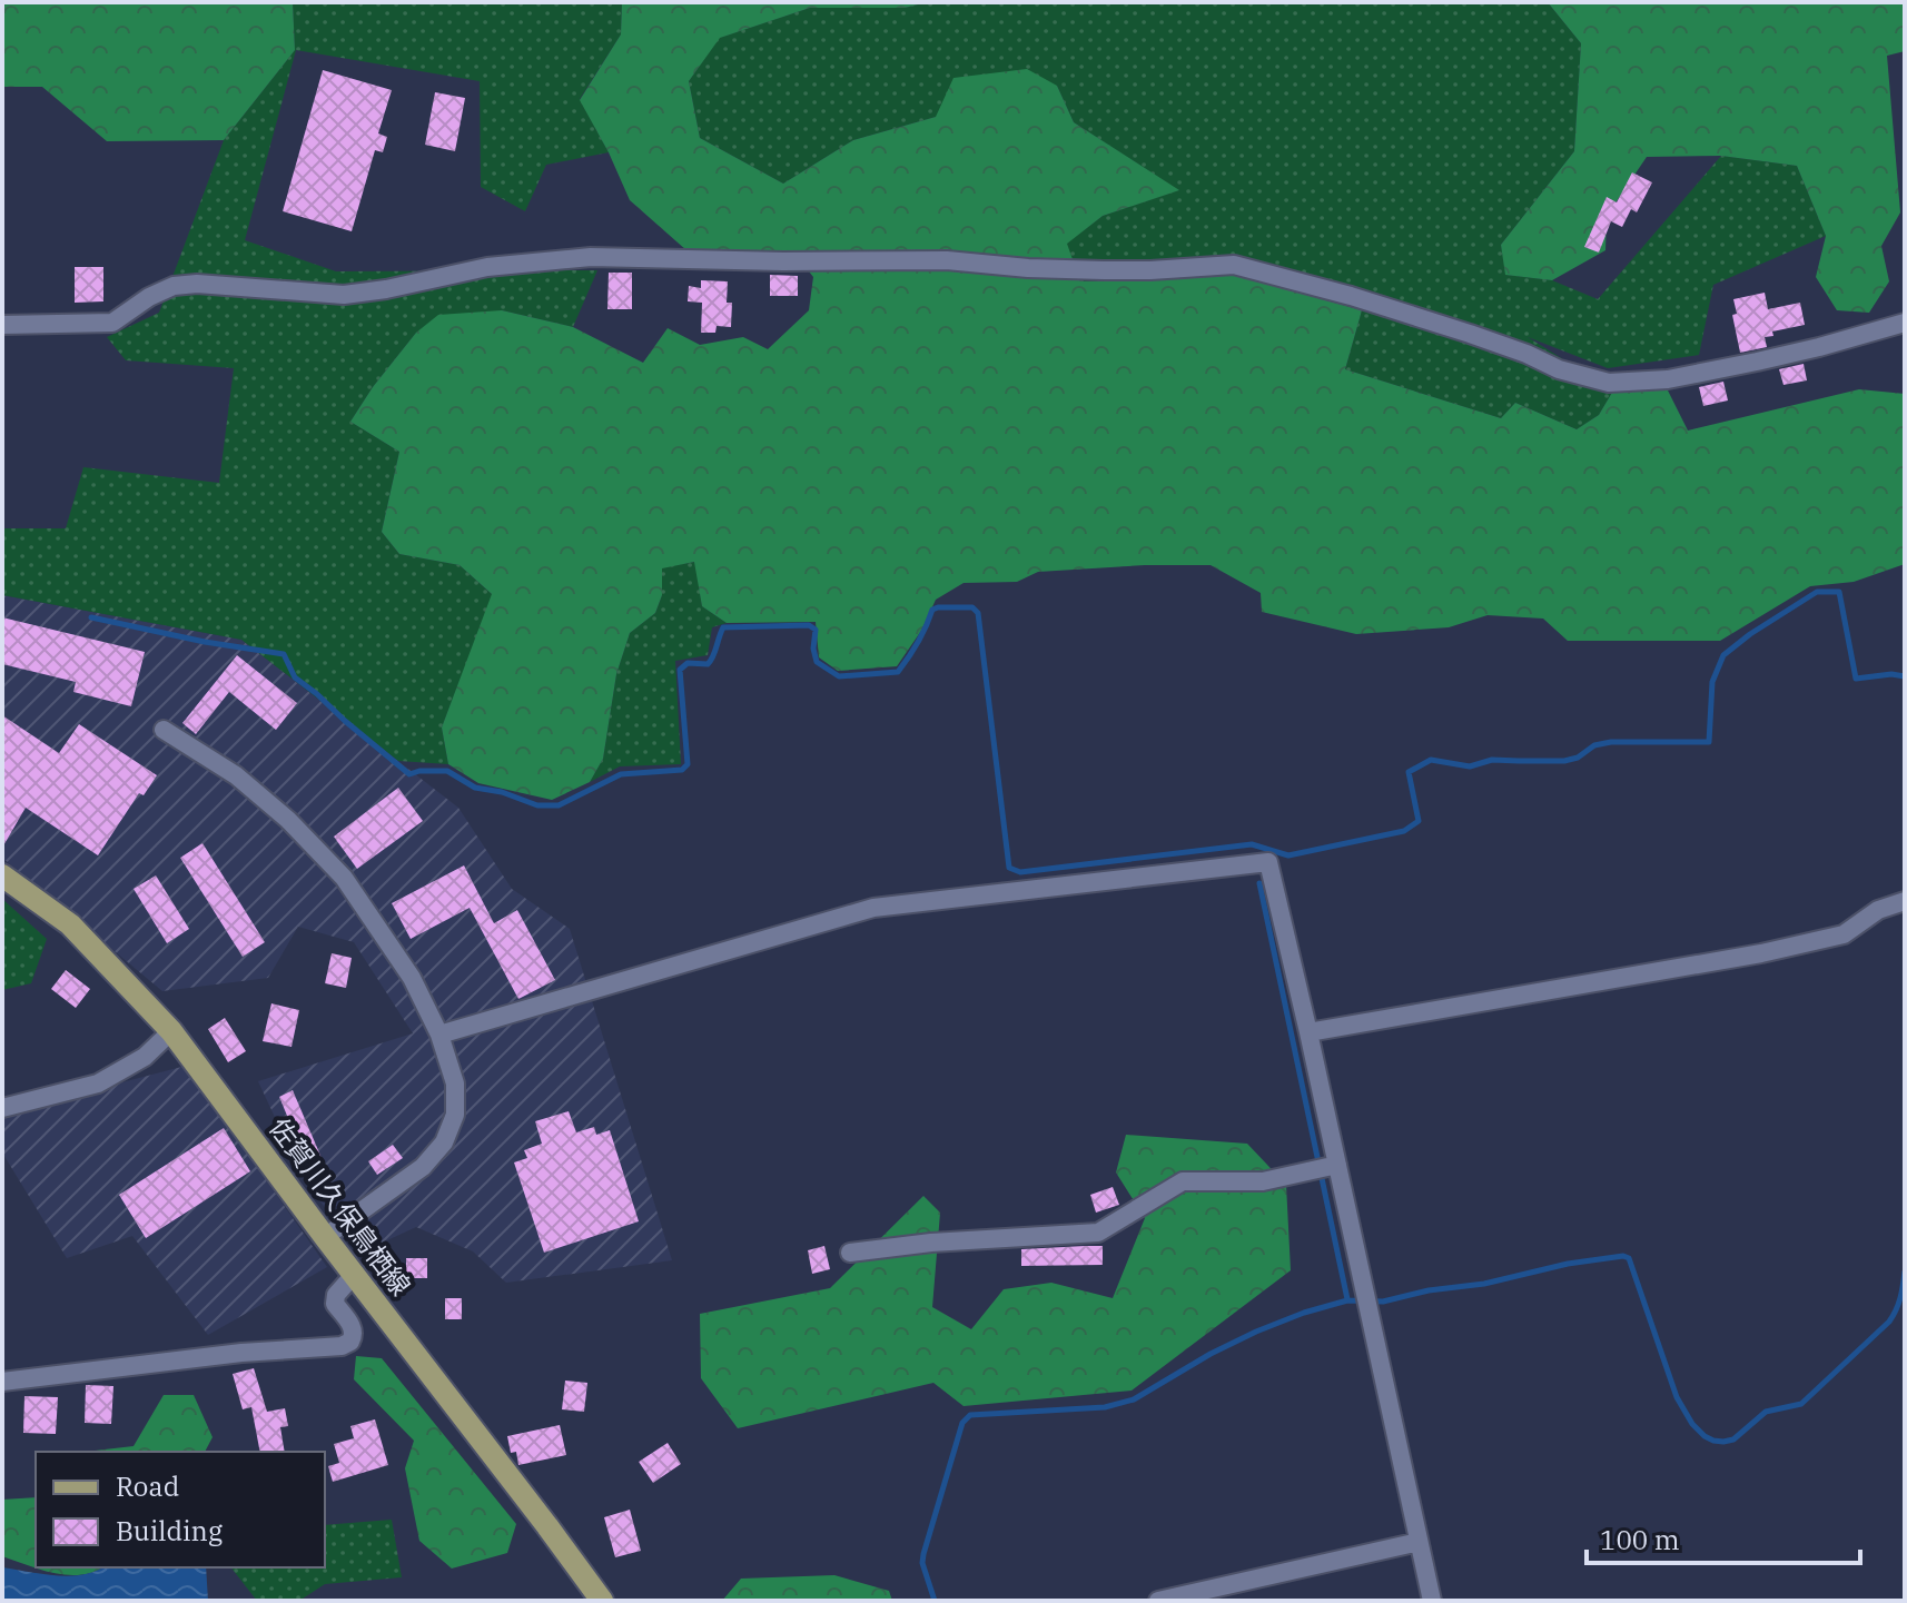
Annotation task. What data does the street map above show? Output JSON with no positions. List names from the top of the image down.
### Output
{
  "streets": {
    "main road": ["佐賀川久保鳥栖線"]
  },
  "legend": ["Road", "Building"],
  "scale_bar": "100 m"
}
